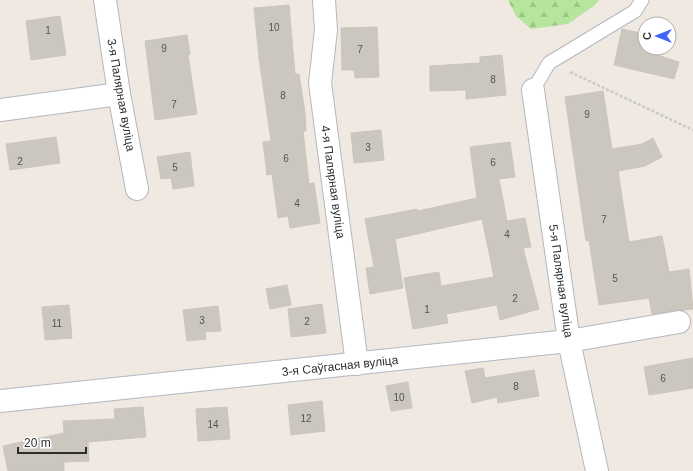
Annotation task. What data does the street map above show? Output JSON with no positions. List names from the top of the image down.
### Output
{
  "streets": {
    "street": [
      "3-я Палярная вуліца",
      "4-я Палярная вуліца",
      "5-я Палярная вуліца",
      "3-я Саўгасная вуліца"
    ]
  },
  "crossings": [
    ["4-я Палярная вуліца", "3-я Саўгасная вуліца"],
    ["5-я Палярная вуліца", "3-я Саўгасная вуліца"]
  ],
  "house_numbers": [
    "10",
    "1",
    "9",
    "7",
    "8",
    "8",
    "7",
    "9",
    "3",
    "6",
    "2",
    "6",
    "5",
    "4",
    "7",
    "4",
    "5",
    "2",
    "1",
    "3",
    "2",
    "11",
    "6",
    "8",
    "10",
    "12",
    "14"
  ],
  "scale_bar": "20 m",
  "north": "left"
}
